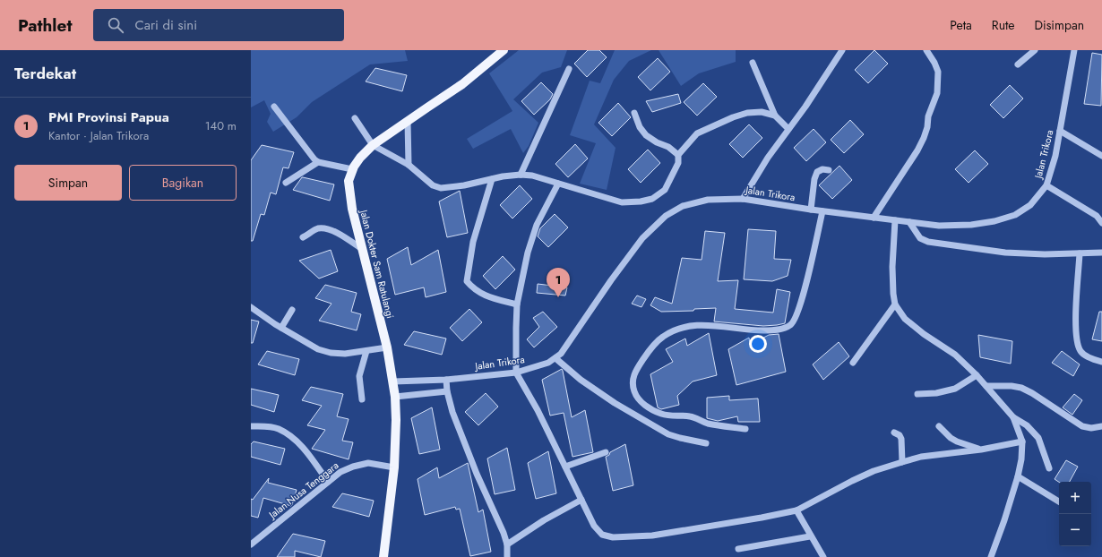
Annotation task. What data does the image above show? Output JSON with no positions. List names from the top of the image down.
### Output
{
  "streets": {
    "main road": ["Jalan Dokter Sam Ratulangi"],
    "street": ["Jalan Trikora", "Jalan Nusa Tenggara"]
  },
  "crossings": [
    ["Jalan Trikora", "Jalan Dokter Sam Ratulangi"],
    ["Jalan Dokter Sam Ratulangi", "Jalan Nusa Tenggara"]
  ],
  "page": {
    "header": "Pathlet",
    "search": "Cari di sini",
    "nav": ["Peta", "Rute", "Disimpan"],
    "heading": "Terdekat",
    "list": [
      {
        "mark": "1",
        "name": "PMI Provinsi Papua",
        "note": "Kantor · Jalan Trikora",
        "value": "140 m"
      }
    ],
    "buttons": ["Simpan", "Bagikan"],
    "pins": "1",
    "map_buttons": ["+", "−"]
  }
}
